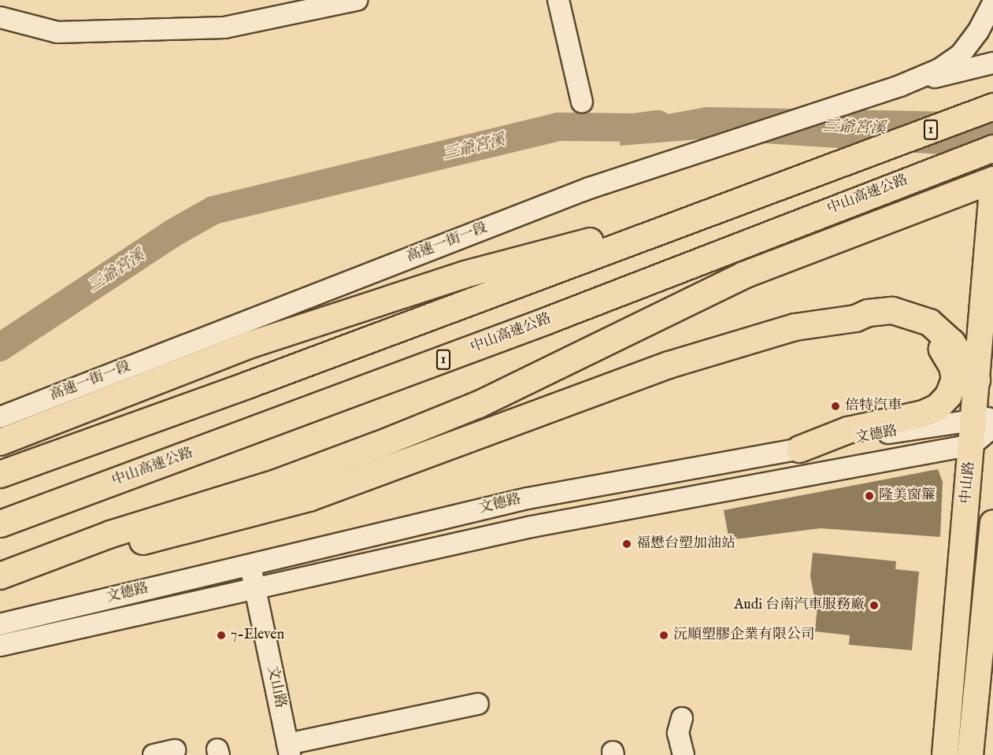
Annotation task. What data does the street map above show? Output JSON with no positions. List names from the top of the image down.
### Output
{
  "streets": {
    "highway": ["1", "中山高速公路"],
    "main road": ["中山路"],
    "street": ["高速一街一段", "文德路", "文山路"]
  },
  "crossings": [
    ["文德路", "中山路"],
    ["文德路", "文山路"]
  ],
  "water": ["三爺宮溪"],
  "places": [
    "倍特汽車",
    "隆美窗簾",
    "福懋台塑加油站",
    "Audi 台南汽車服務廠",
    "7-Eleven",
    "沅順塑膠企業有限公司"
  ]
}
